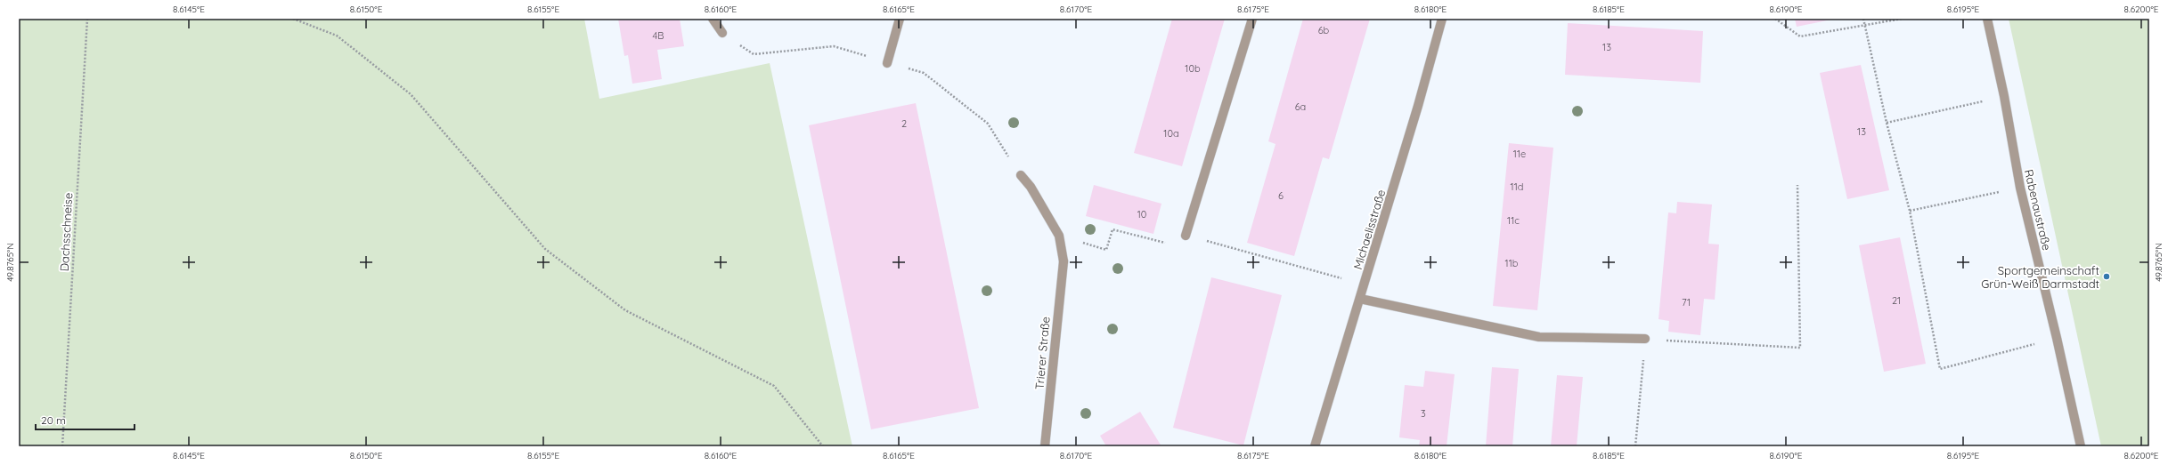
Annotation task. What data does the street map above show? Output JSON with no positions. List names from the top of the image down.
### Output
{
  "streets": {
    "street": ["Rabenaustraße", "Michaelisstraße", "Trierer Straße"],
    "path": ["Dachsschneise"]
  },
  "places": ["Sportgemeinschaft Grün-Weiß Darmstadt"],
  "house_numbers": [
    "6b",
    "4B",
    "13",
    "10b",
    "6a",
    "2",
    "13",
    "10a",
    "11e",
    "11d",
    "6",
    "10",
    "11c",
    "11b",
    "21",
    "71",
    "3"
  ],
  "scale_bar": "20 m",
  "coordinates": [
    "8.6145°E",
    "8.6150°E",
    "8.6155°E",
    "8.6160°E",
    "8.6165°E",
    "8.6170°E",
    "8.6175°E",
    "8.6180°E",
    "8.6185°E",
    "8.6190°E",
    "8.6195°E",
    "8.6200°E",
    "49.8765°N"
  ]
}
